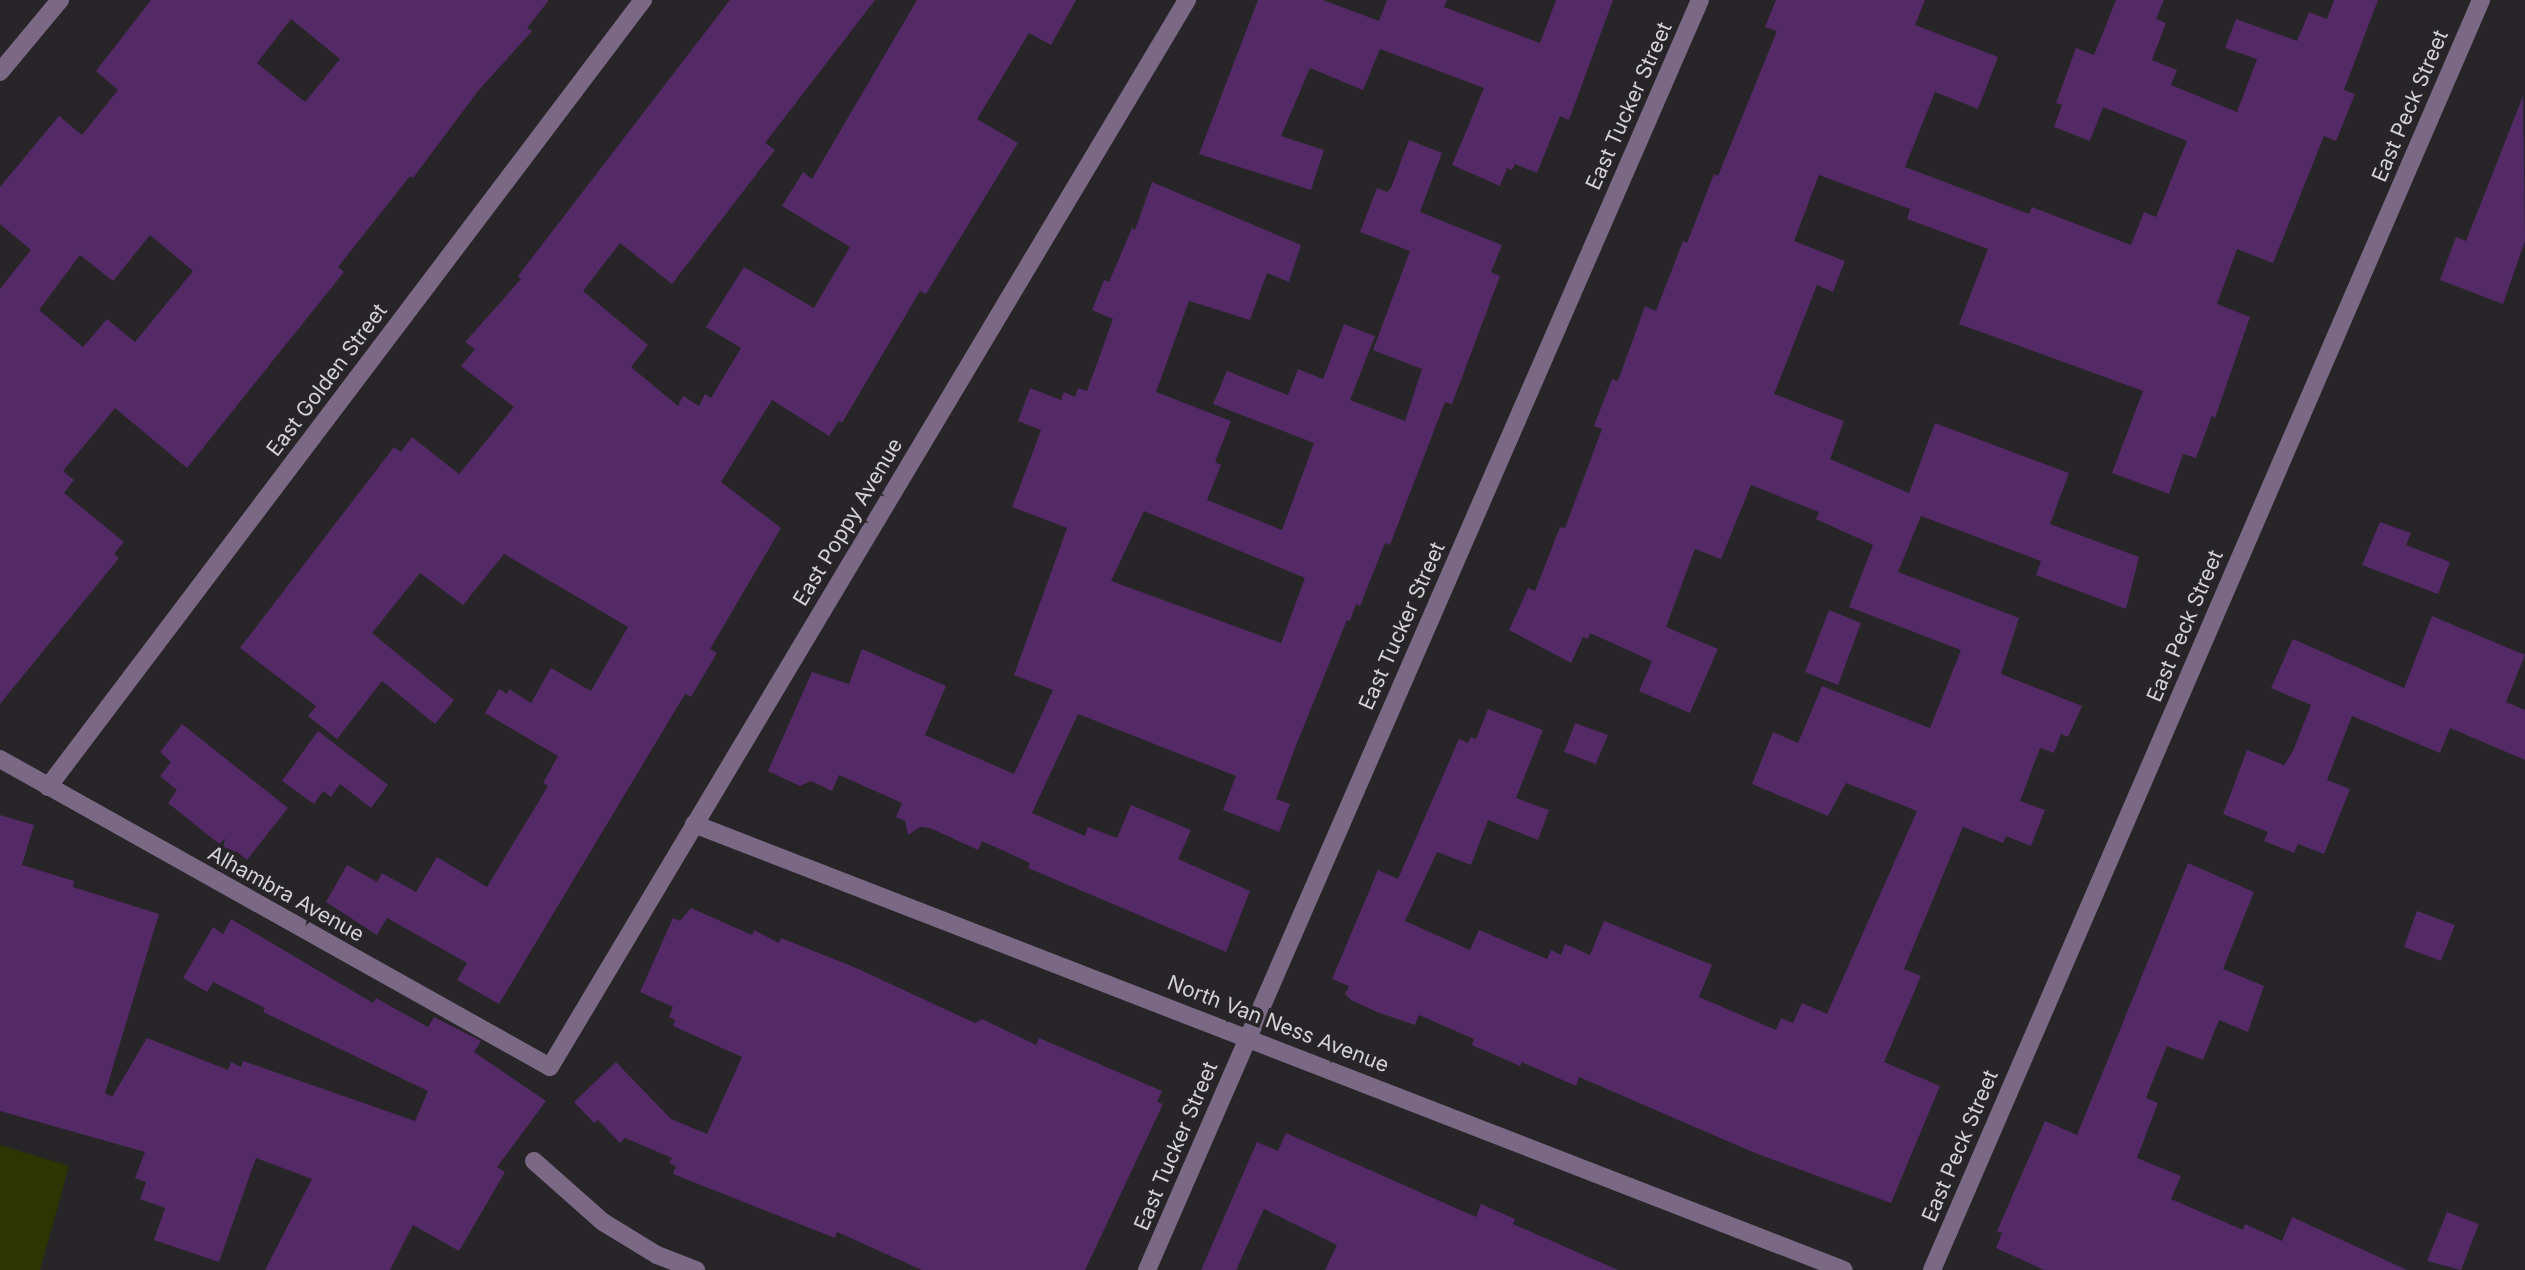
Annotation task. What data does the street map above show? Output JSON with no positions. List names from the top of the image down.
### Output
{
  "streets": {
    "street": [
      "East Tucker Street",
      "East Peck Street",
      "East Golden Street",
      "East Poppy Avenue",
      "Alhambra Avenue",
      "North Van Ness Avenue"
    ]
  },
  "crossings": [
    ["East Tucker Street", "North Van Ness Avenue"],
    ["East Golden Street", "Alhambra Avenue"],
    ["East Poppy Avenue", "Alhambra Avenue"],
    ["East Poppy Avenue", "North Van Ness Avenue"]
  ]
}
